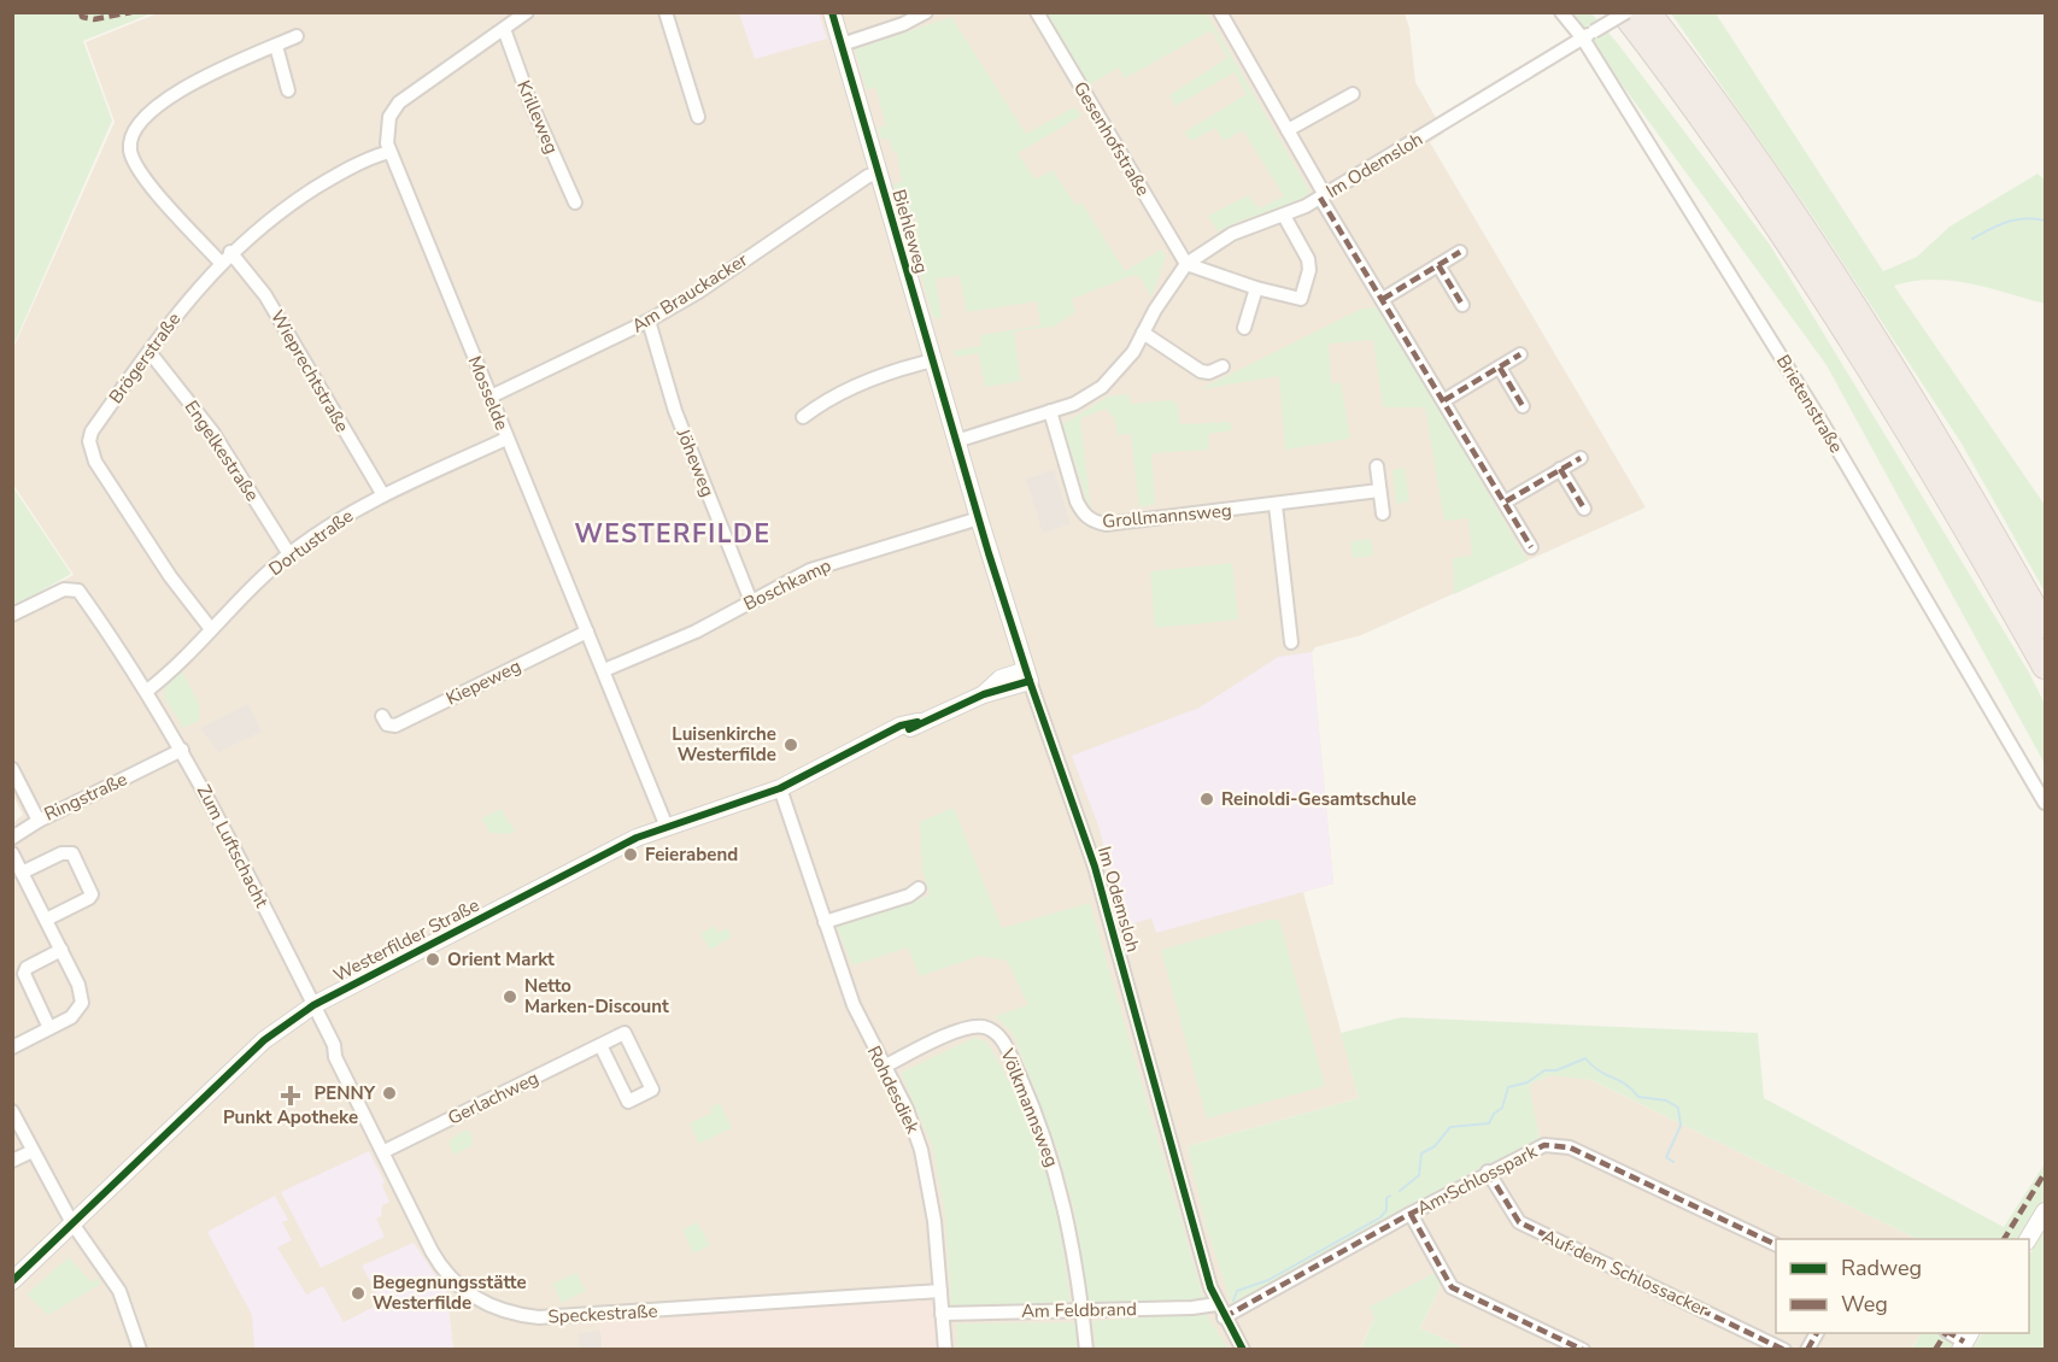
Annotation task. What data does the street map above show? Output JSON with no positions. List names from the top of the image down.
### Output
{
  "streets": {
    "street": [
      "Krilleweg",
      "Gesenhofstraße",
      "Im Odemsloh",
      "Biehleweg",
      "Am Brauckacker",
      "Brögerstraße",
      "Wieprechtstraße",
      "Mosselde",
      "Brietenstraße",
      "Engelkestraße",
      "Jöheweg",
      "Grollmannsweg",
      "Dortustraße",
      "Boschkamp",
      "Kiepeweg",
      "Ringstraße",
      "Zum Luftschacht",
      "Westerfilder Straße",
      "Rohdesdiek",
      "Gerlachweg",
      "Völkmannsweg",
      "Am Schlosspark",
      "Auf dem Schlossacker",
      "Am Feldbrand",
      "Speckestraße"
    ]
  },
  "crossings": [
    ["Krilleweg", "Mosselde"],
    ["Gesenhofstraße", "Im Odemsloh"],
    ["Im Odemsloh", "Biehleweg"],
    ["Im Odemsloh", "Brietenstraße"],
    ["Im Odemsloh", "Grollmannsweg"],
    ["Im Odemsloh", "Boschkamp"],
    ["Im Odemsloh", "Westerfilder Straße"],
    ["Im Odemsloh", "Am Schlosspark"],
    ["Im Odemsloh", "Am Feldbrand"],
    ["Biehleweg", "Am Brauckacker"],
    ["Am Brauckacker", "Mosselde"],
    ["Am Brauckacker", "Jöheweg"],
    ["Brögerstraße", "Wieprechtstraße"],
    ["Brögerstraße", "Mosselde"],
    ["Brögerstraße", "Engelkestraße"],
    ["Brögerstraße", "Dortustraße"],
    ["Wieprechtstraße", "Dortustraße"],
    ["Mosselde", "Dortustraße"],
    ["Mosselde", "Boschkamp"],
    ["Mosselde", "Kiepeweg"],
    ["Mosselde", "Westerfilder Straße"],
    ["Engelkestraße", "Dortustraße"],
    ["Jöheweg", "Boschkamp"],
    ["Dortustraße", "Zum Luftschacht"],
    ["Ringstraße", "Zum Luftschacht"],
    ["Zum Luftschacht", "Westerfilder Straße"],
    ["Zum Luftschacht", "Speckestraße"],
    ["Westerfilder Straße", "Rohdesdiek"],
    ["Westerfilder Straße", "Speckestraße"],
    ["Rohdesdiek", "Völkmannsweg"],
    ["Rohdesdiek", "Am Feldbrand"],
    ["Rohdesdiek", "Speckestraße"],
    ["Gerlachweg", "Speckestraße"],
    ["Völkmannsweg", "Am Feldbrand"],
    ["Am Schlosspark", "Auf dem Schlossacker"]
  ],
  "districts": ["WESTERFILDE"],
  "places": {
    "other": [
      "Luisenkirche Westerfilde",
      "Reinoldi-Gesamtschule",
      "Feierabend",
      "Orient Markt",
      "Netto Marken-Discount",
      "PENNY",
      "Begegnungsstätte Westerfilde"
    ],
    "health": ["Punkt Apotheke"]
  },
  "legend": ["Radweg", "Weg"]
}
